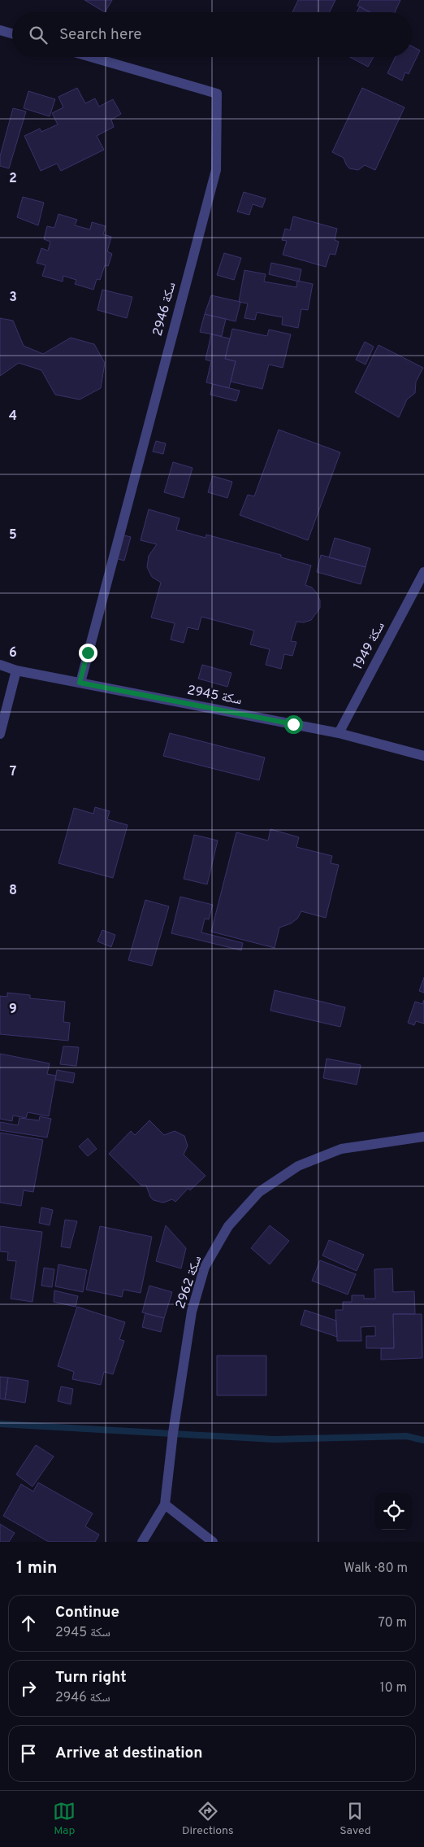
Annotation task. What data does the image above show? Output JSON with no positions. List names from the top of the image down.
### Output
{
  "streets": {
    "street": [
      "سكة 2946",
      "سكة 1949",
      "سكة 2945",
      "سكة 2962"
    ]
  },
  "crossings": [
    ["سكة 2946", "سكة 2945"],
    ["سكة 1949", "سكة 2945"]
  ],
  "page": {
    "search": "Search here",
    "heading": ["1 min", "Walk · 80 m"],
    "list": [
      ["Continue", "سكة 2945", "70 m"],
      ["Turn right", "سكة 2946", "10 m"],
      "Arrive at destination"
    ],
    "nav": ["Map", "Directions", "Saved"]
  },
  "grid": {
    "rows": [
      "2",
      "3",
      "4",
      "5",
      "6",
      "7",
      "8",
      "9"
    ]
  }
}
